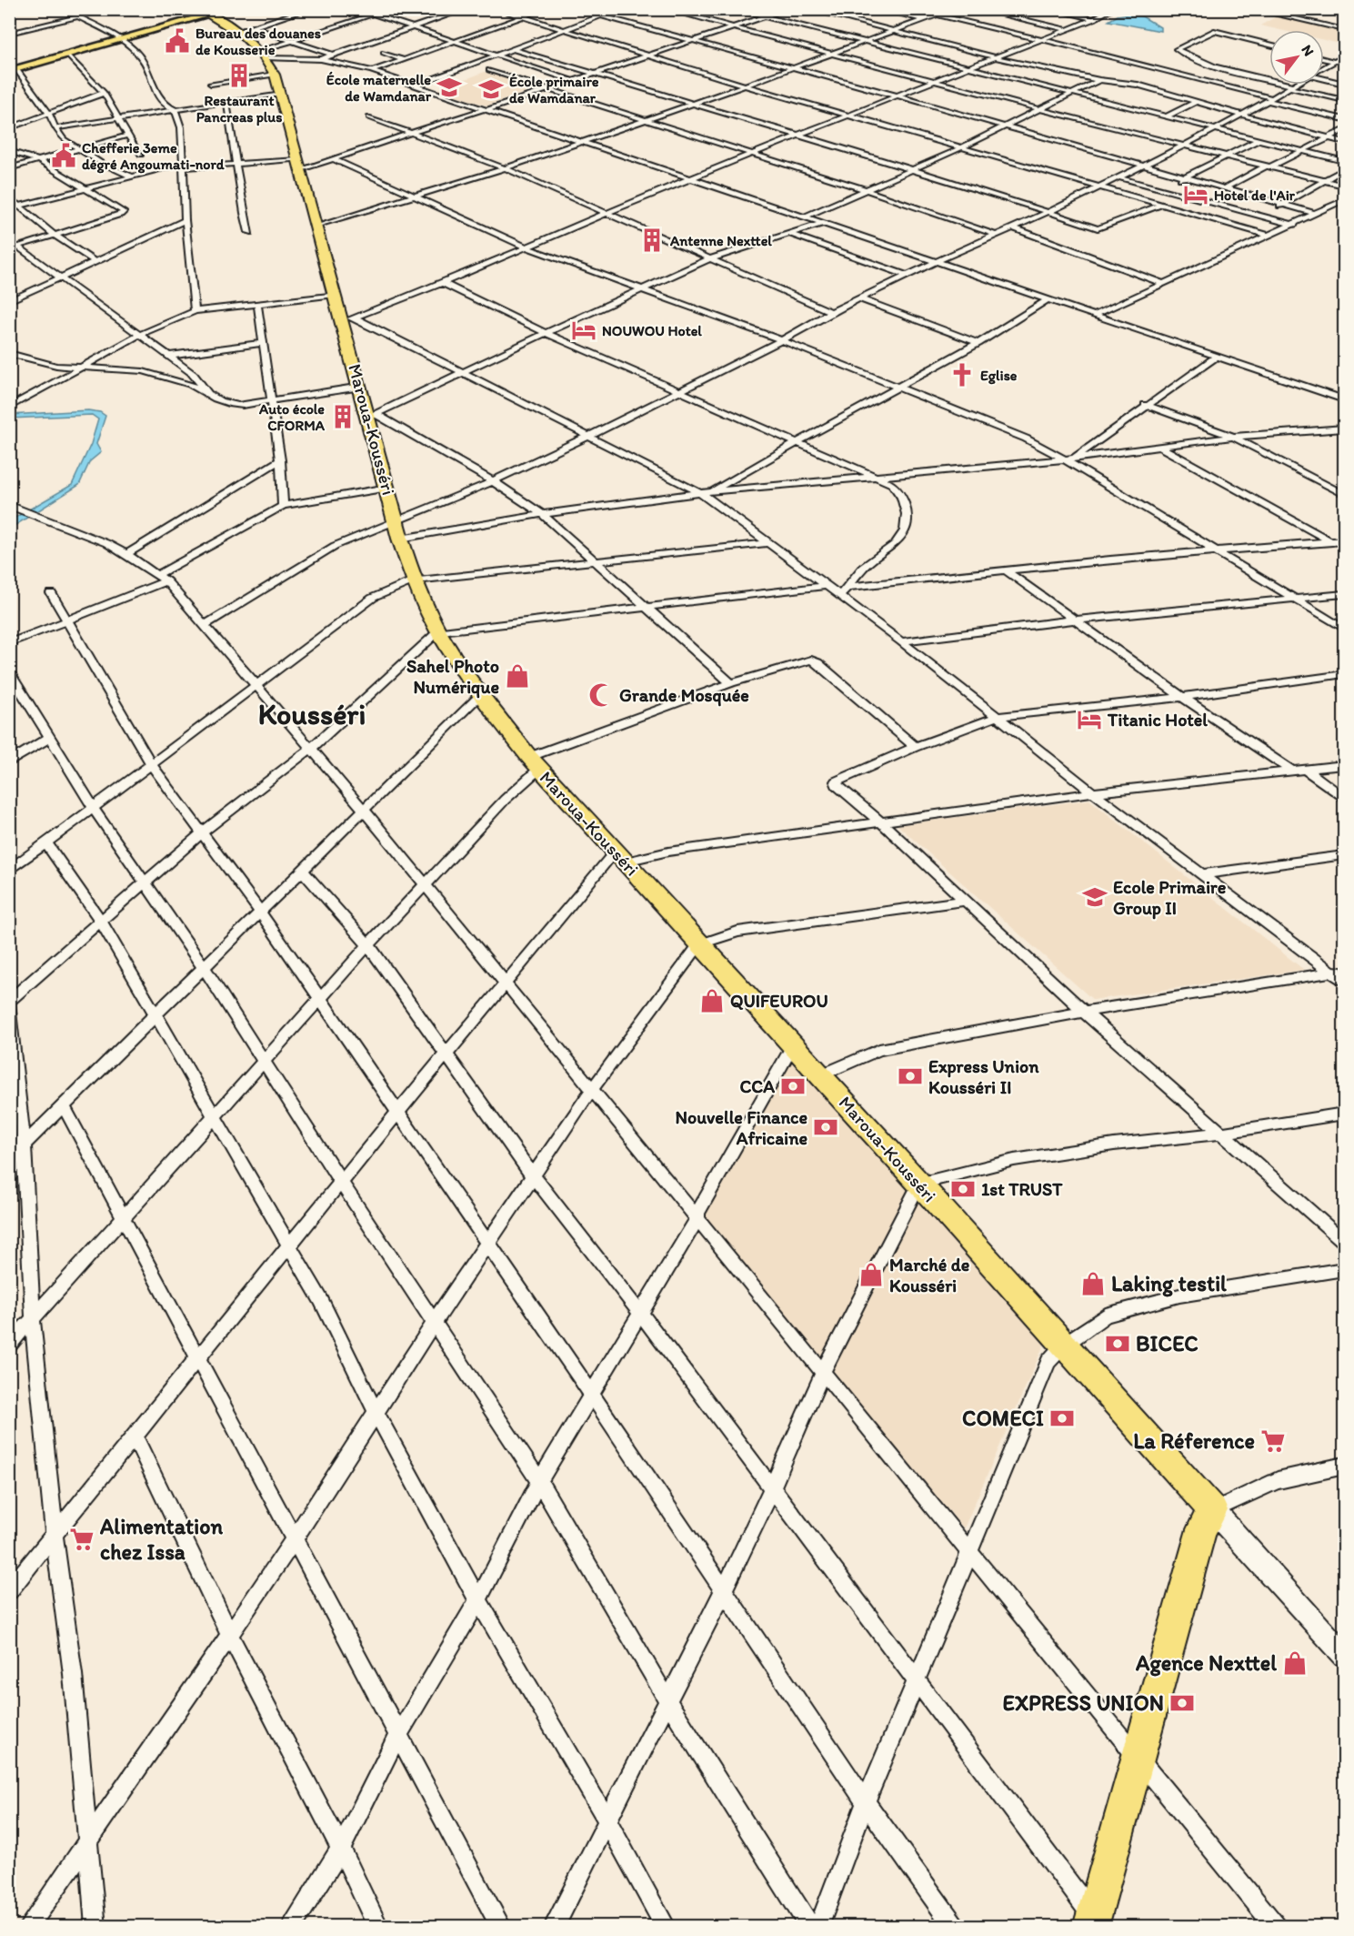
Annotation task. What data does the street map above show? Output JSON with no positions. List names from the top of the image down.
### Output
{
  "streets": {
    "highway": ["Maroua-Kousséri"]
  },
  "districts": ["Kousséri"],
  "places": {
    "public building": ["Bureau des douanes de Kousserie", "Chefferie 3eme dégré Angoumati-nord"],
    "building": ["Restaurant Pancreas plus", "Antenne Nexttel", "Auto école CFORMA"],
    "school or university": ["École maternelle de Wamdanar", "École primaire de Wamdanar", "Ecole Primaire Group II"],
    "hotel": ["Hotel de l'Air", "NOUWOU Hotel", "Titanic Hotel"],
    "church": ["Eglise"],
    "shop": [
      "Sahel Photo Numérique",
      "QUIFEUROU",
      "Marché de Kousséri",
      "Laking testil",
      "Agence Nexttel"
    ],
    "mosque": ["Grande Mosquée"],
    "bank": [
      "Express Union Kousséri II",
      "CCA",
      "Nouvelle Finance Africaine",
      "1st TRUST",
      "BICEC",
      "COMECI",
      "EXPRESS UNION"
    ],
    "supermarket": ["La Réference", "Alimentation chez Issa"]
  },
  "north": "top right"
}
